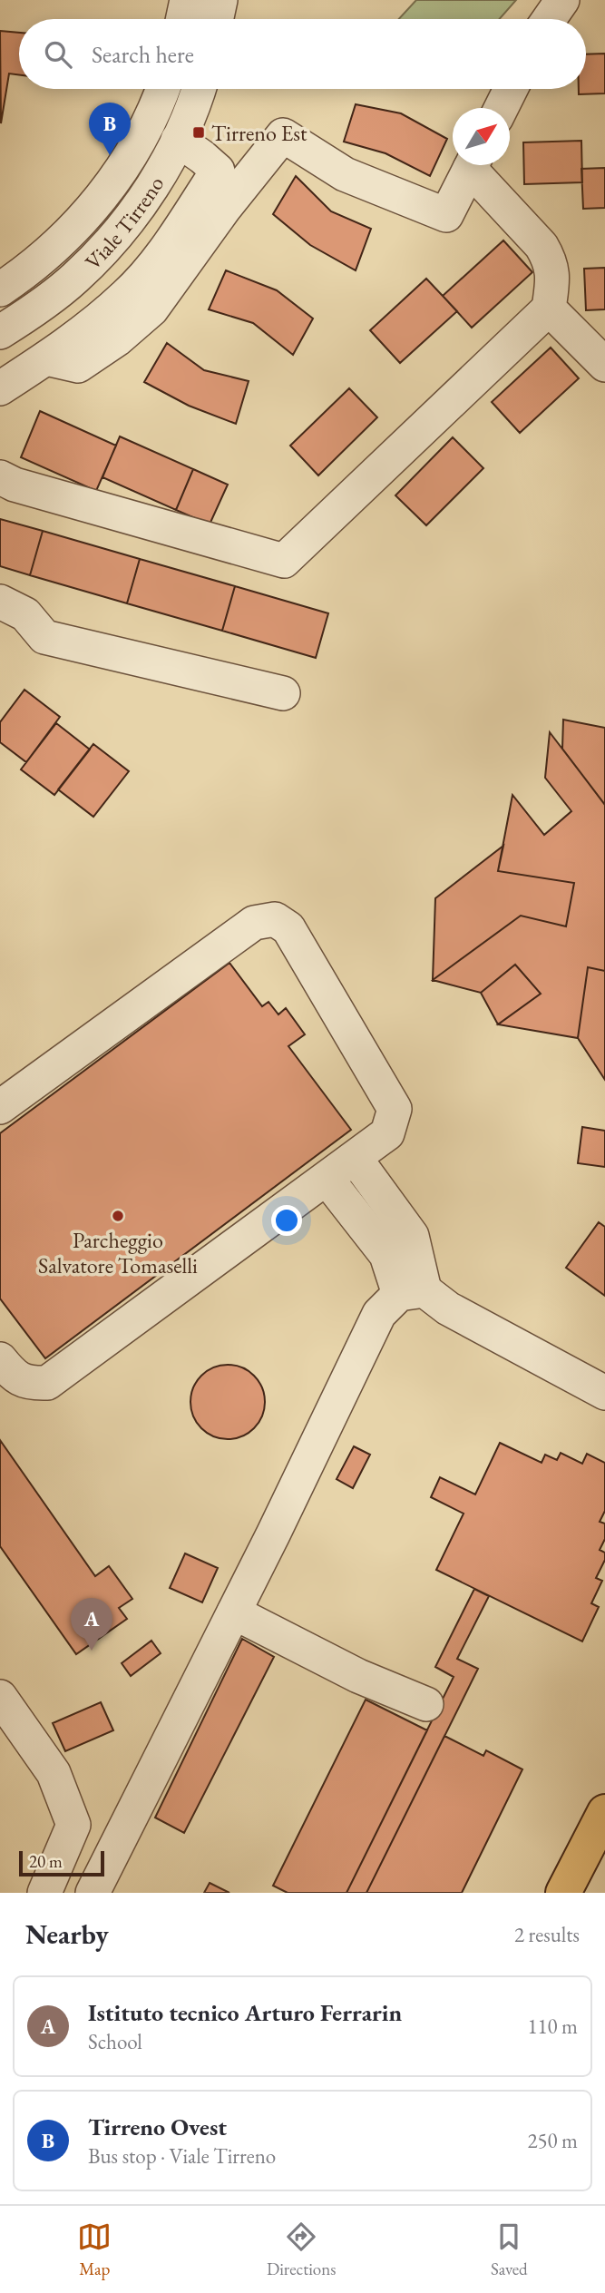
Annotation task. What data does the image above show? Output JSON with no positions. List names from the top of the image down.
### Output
{
  "streets": {
    "street": ["Viale Tirreno"]
  },
  "places": {
    "transit": ["Tirreno Est"],
    "other": ["Parcheggio Salvatore Tomaselli"]
  },
  "scale_bar": "20 m",
  "north": "top right",
  "page": {
    "search": "Search here",
    "pins": ["B", "A"],
    "scale": "20 m",
    "heading": ["Nearby", "2 results"],
    "list": [
      {
        "mark": "A",
        "name": "Istituto tecnico Arturo Ferrarin",
        "note": "School",
        "value": "110 m"
      },
      {
        "mark": "B",
        "name": "Tirreno Ovest",
        "note": "Bus stop · Viale Tirreno",
        "value": "250 m"
      }
    ],
    "nav": ["Map", "Directions", "Saved"]
  }
}
